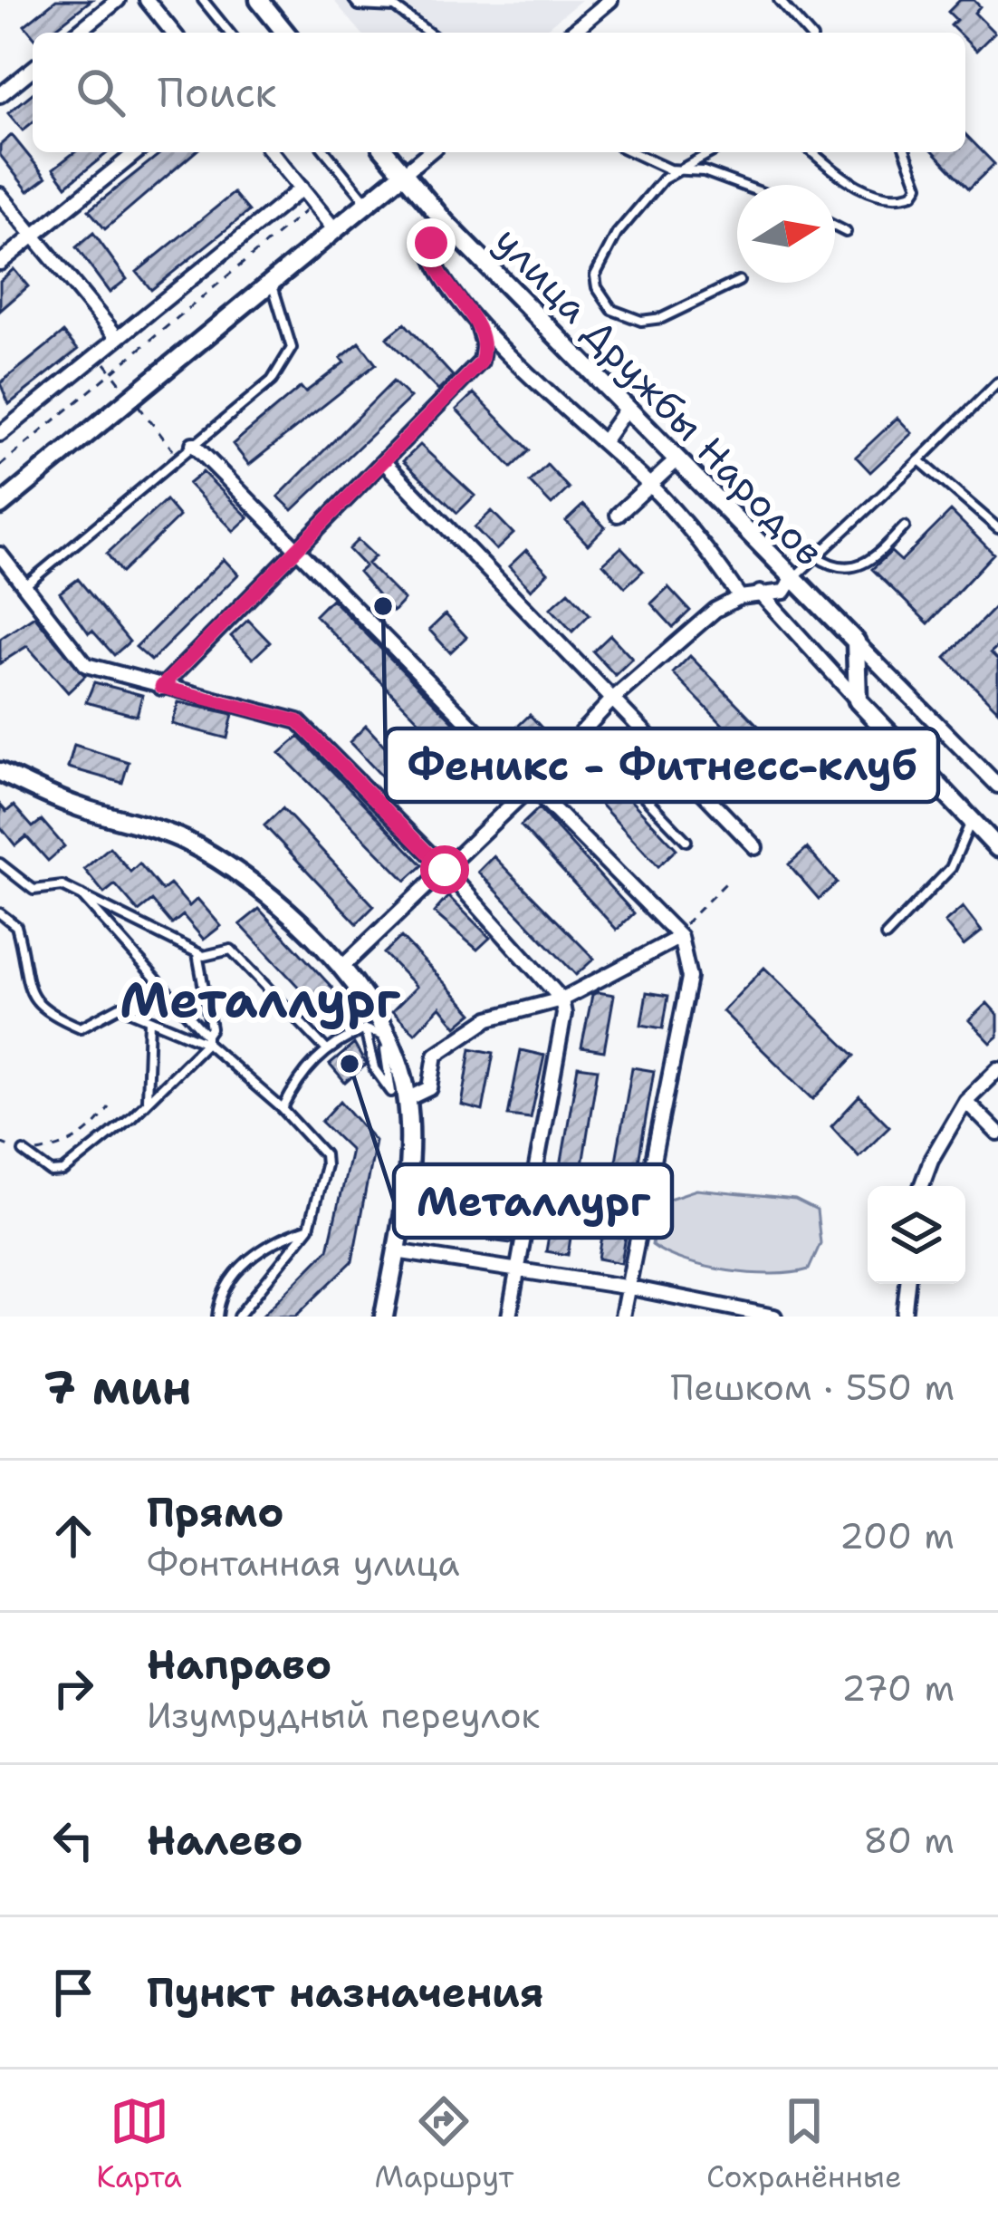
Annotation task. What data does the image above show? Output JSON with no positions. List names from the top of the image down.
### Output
{
  "streets": {
    "street": ["улица Дружбы Народов"]
  },
  "districts": ["Металлург"],
  "places": ["Феникс - Фитнесс-клуб", "Металлург"],
  "north": "right",
  "page": {
    "search": "Поиск",
    "heading": ["7 мин", "Пешком · 550 m"],
    "list": [
      ["Прямо", "Фонтанная улица", "200 m"],
      ["Направо", "Изумрудный переулок", "270 m"],
      ["Налево", "80 m"],
      "Пункт назначения"
    ],
    "nav": ["Карта", "Маршрут", "Сохранённые"]
  }
}
